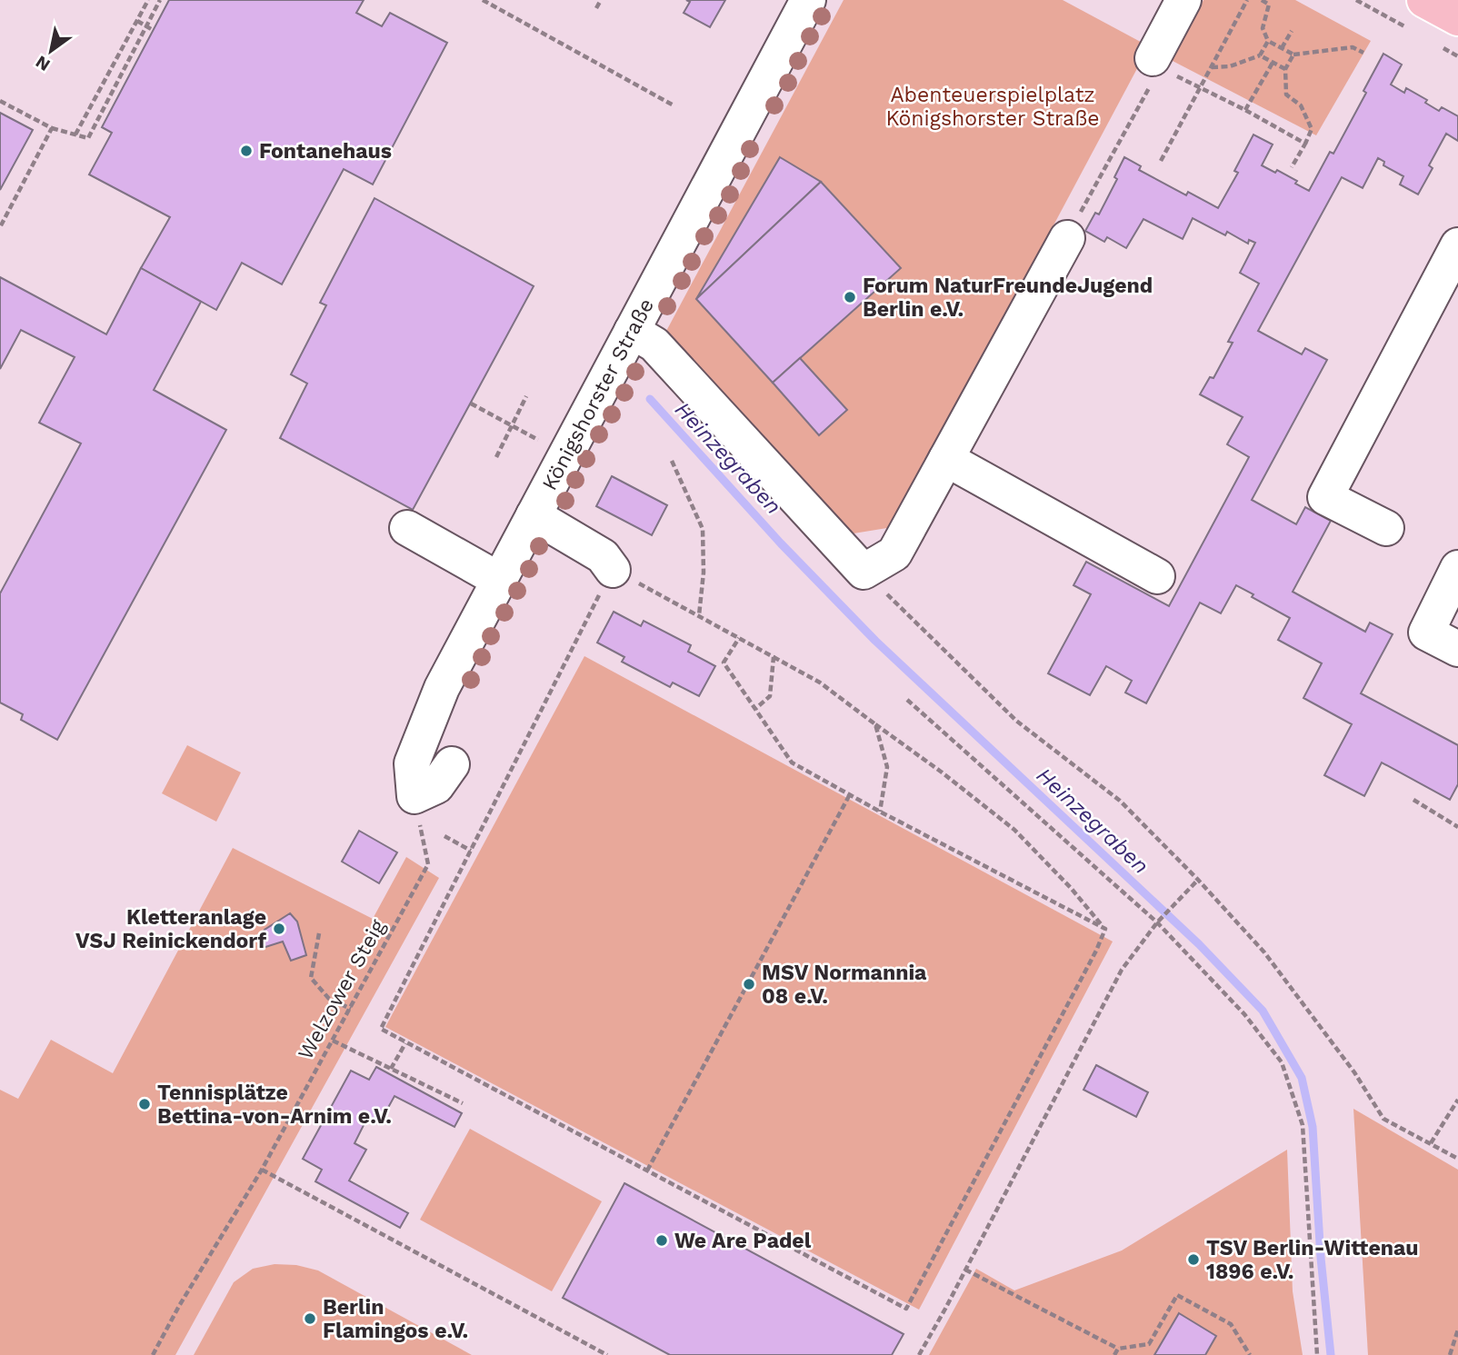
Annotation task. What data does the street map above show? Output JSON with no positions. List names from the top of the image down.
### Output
{
  "streets": {
    "street": ["Königshorster Straße"],
    "path": ["Welzower Steig"]
  },
  "crossings": [
    ["Königshorster Straße", "Welzower Steig"]
  ],
  "water": ["Heinzegraben"],
  "parks": ["Abenteuerspielplatz Königshorster Straße"],
  "places": [
    "Fontanehaus",
    "Forum NaturFreundeJugend Berlin e.V.",
    "Kletteranlage VSJ Reinickendorf",
    "MSV Normannia 08 e.V.",
    "Tennisplätze Bettina-von-Arnim e.V.",
    "We Are Padel",
    "TSV Berlin-Wittenau 1896 e.V.",
    "Berlin Flamingos e.V."
  ],
  "north": "bottom left"
}
